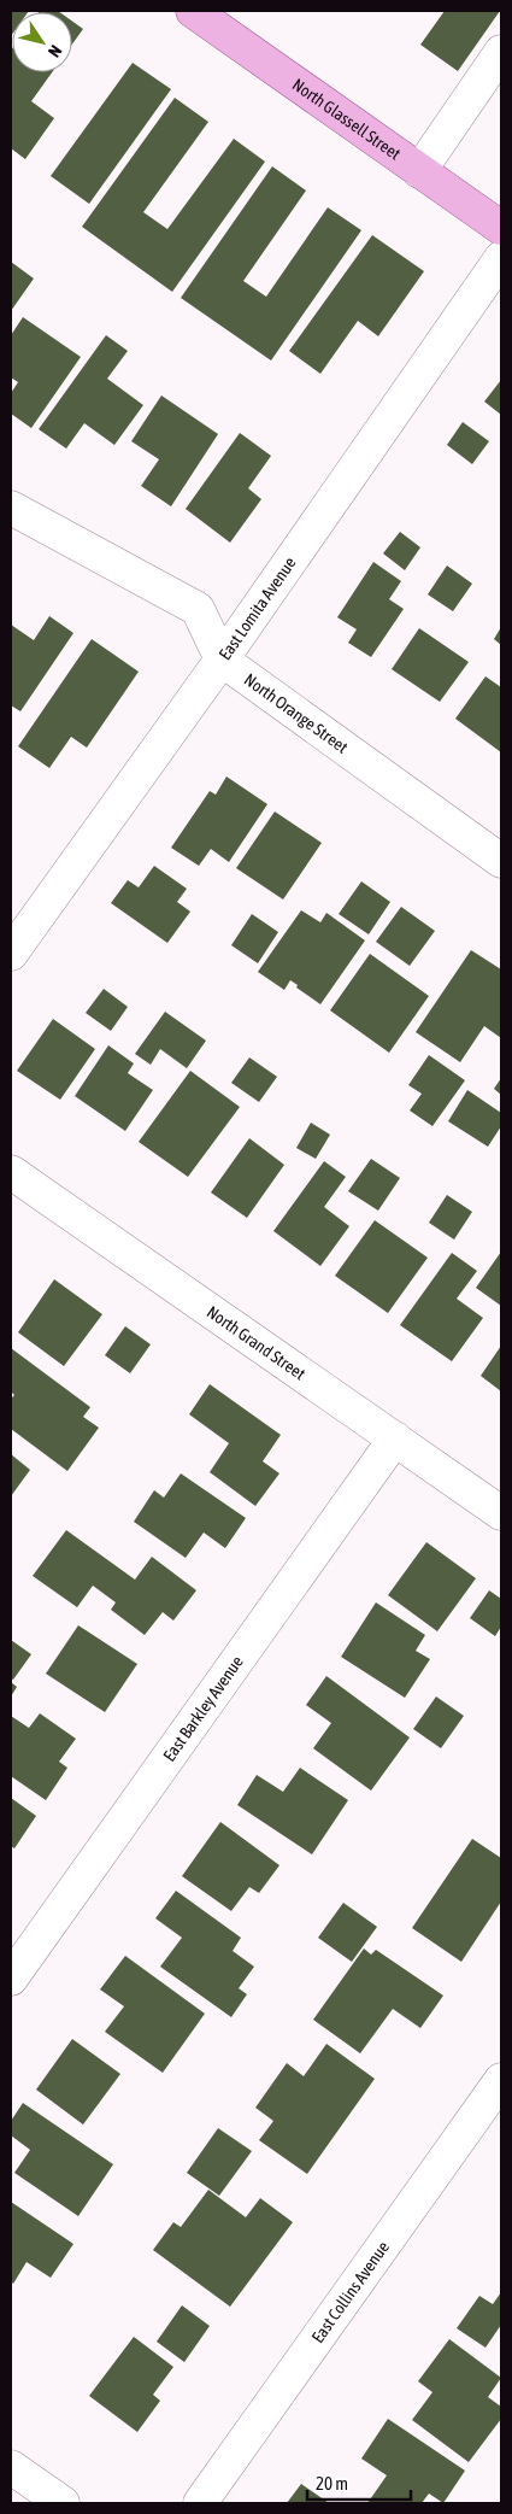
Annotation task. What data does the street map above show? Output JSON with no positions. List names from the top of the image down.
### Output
{
  "streets": {
    "main road": ["North Glassell Street"],
    "street": [
      "East Lomita Avenue",
      "North Orange Street",
      "North Grand Street",
      "East Barkley Avenue",
      "East Collins Avenue"
    ]
  },
  "crossings": [
    ["East Lomita Avenue", "North Orange Street"],
    ["North Grand Street", "East Barkley Avenue"]
  ],
  "scale_bar": "20 m",
  "north": "bottom right"
}
